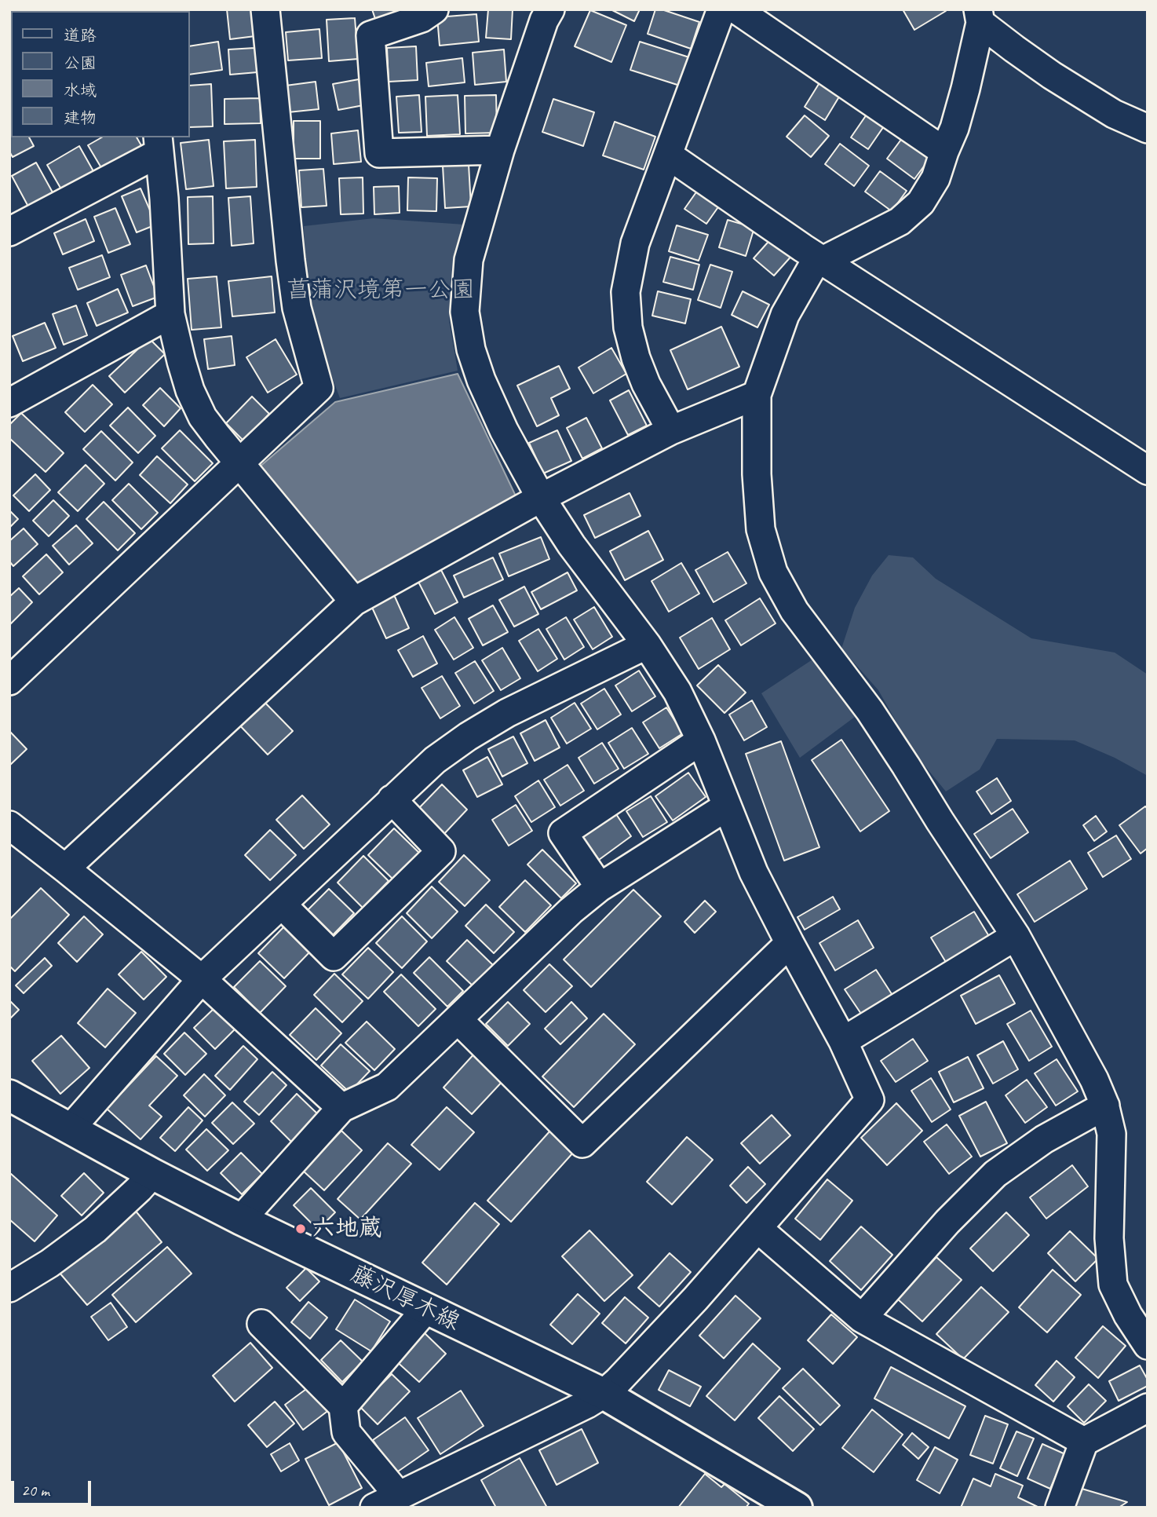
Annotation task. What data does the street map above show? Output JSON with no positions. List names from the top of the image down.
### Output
{
  "streets": {
    "main road": ["藤沢厚木線"]
  },
  "parks": ["菖蒲沢境第一公園"],
  "places": ["六地蔵"],
  "legend": [
    "道路",
    "公園",
    "水域",
    "建物"
  ],
  "scale_bar": "20 m"
}
